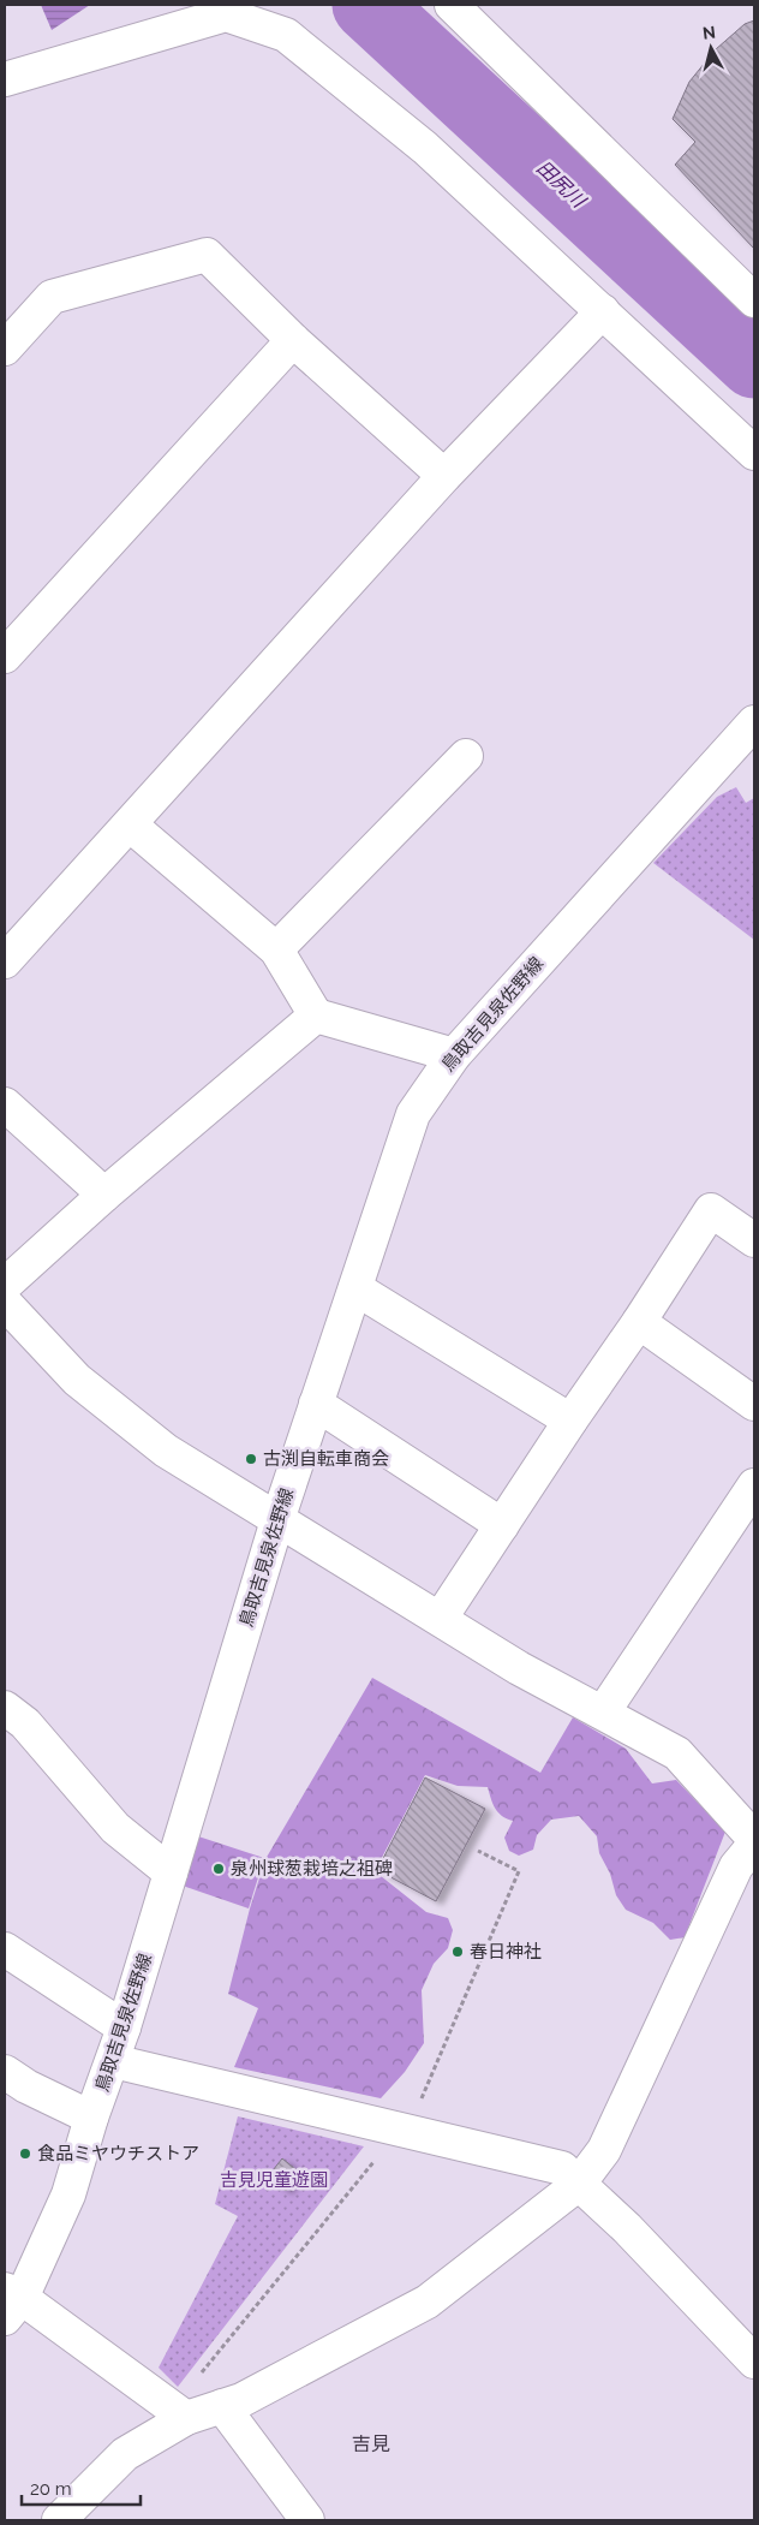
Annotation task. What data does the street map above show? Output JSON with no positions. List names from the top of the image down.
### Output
{
  "streets": {
    "street": ["鳥取吉見泉佐野線"]
  },
  "districts": ["吉見"],
  "water": ["田尻川"],
  "parks": ["吉見児童遊園"],
  "places": [
    "古渕自転車商会",
    "泉州球葱栽培之祖碑",
    "春日神社",
    "食品ミヤウチストア"
  ],
  "scale_bar": "20 m",
  "north": "top"
}
